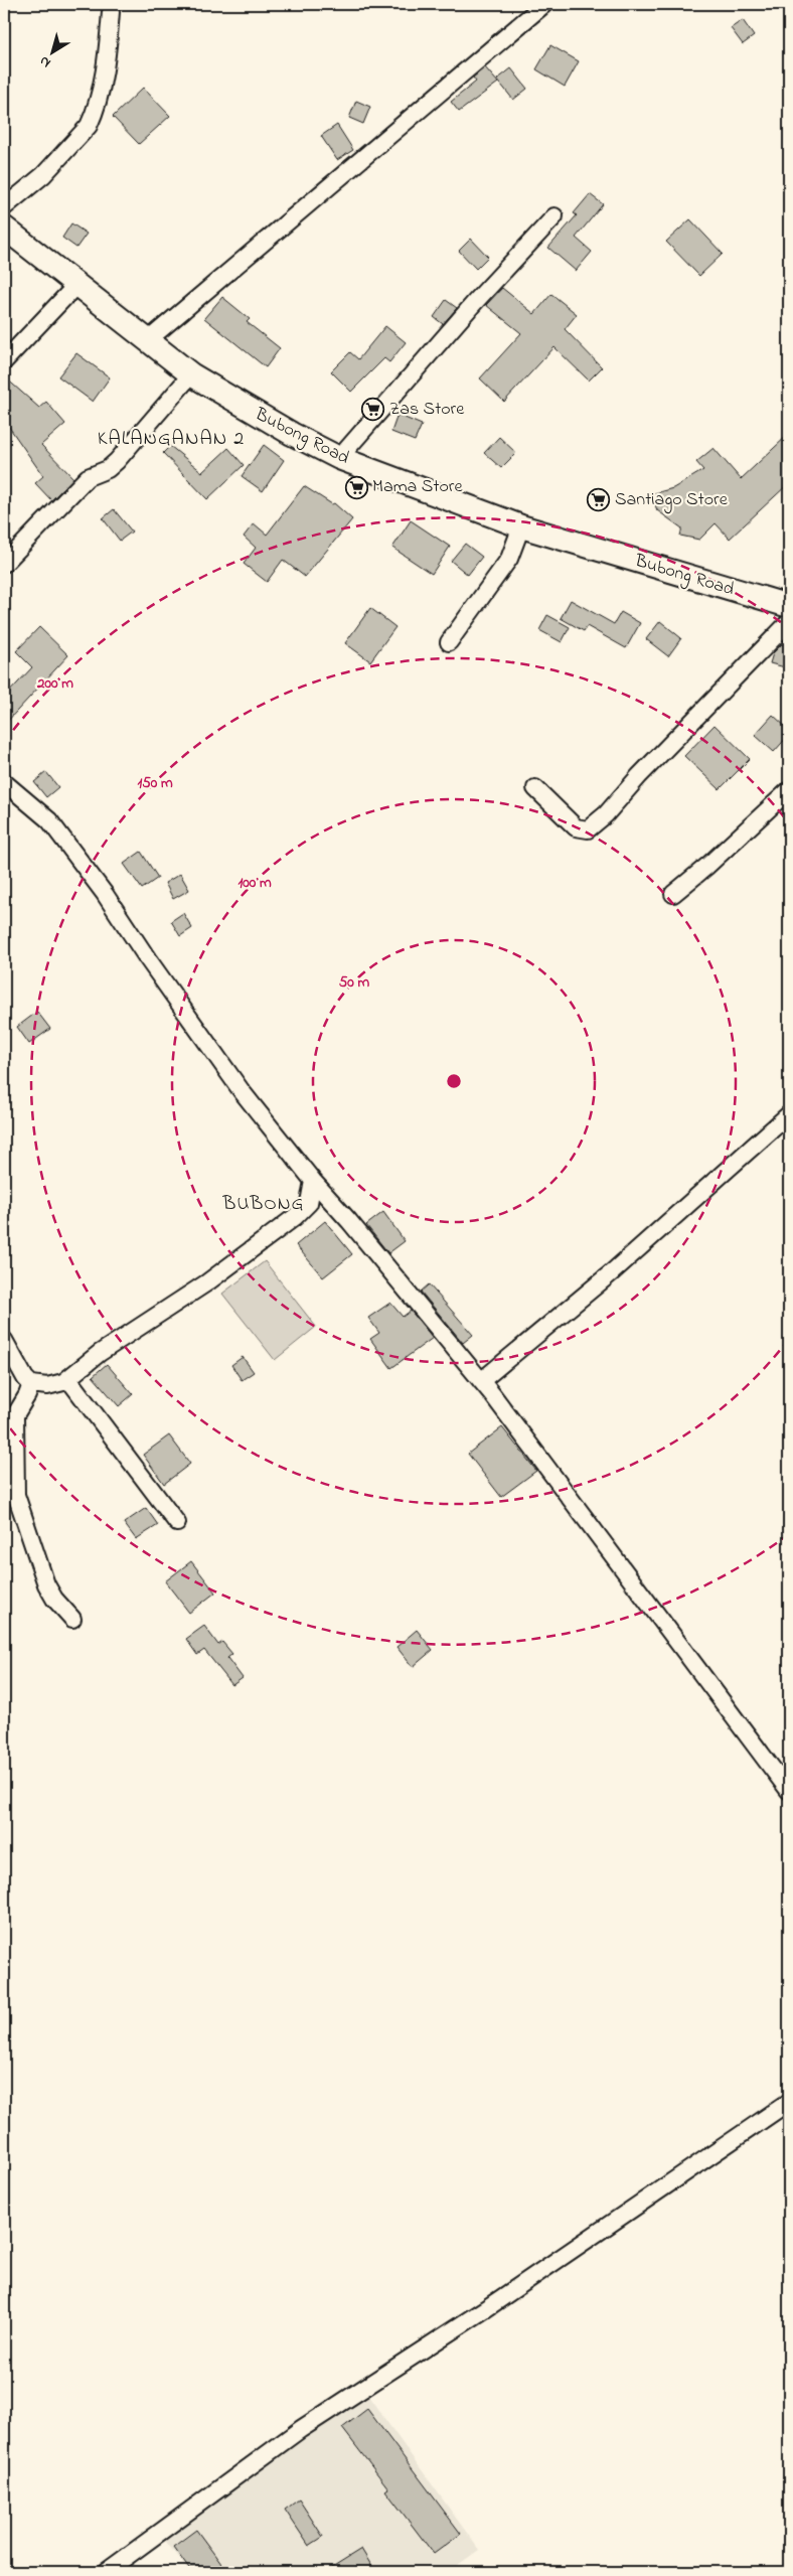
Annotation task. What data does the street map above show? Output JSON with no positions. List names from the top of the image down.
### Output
{
  "streets": {
    "main road": ["Bubong Road"]
  },
  "districts": ["KALANGANAN 2", "BUBONG"],
  "places": {
    "supermarket": ["Zas Store", "Mama Store", "Santiago Store"]
  },
  "north": "bottom left",
  "rings": [
    "200 m",
    "150 m",
    "100 m",
    "50 m"
  ]
}
